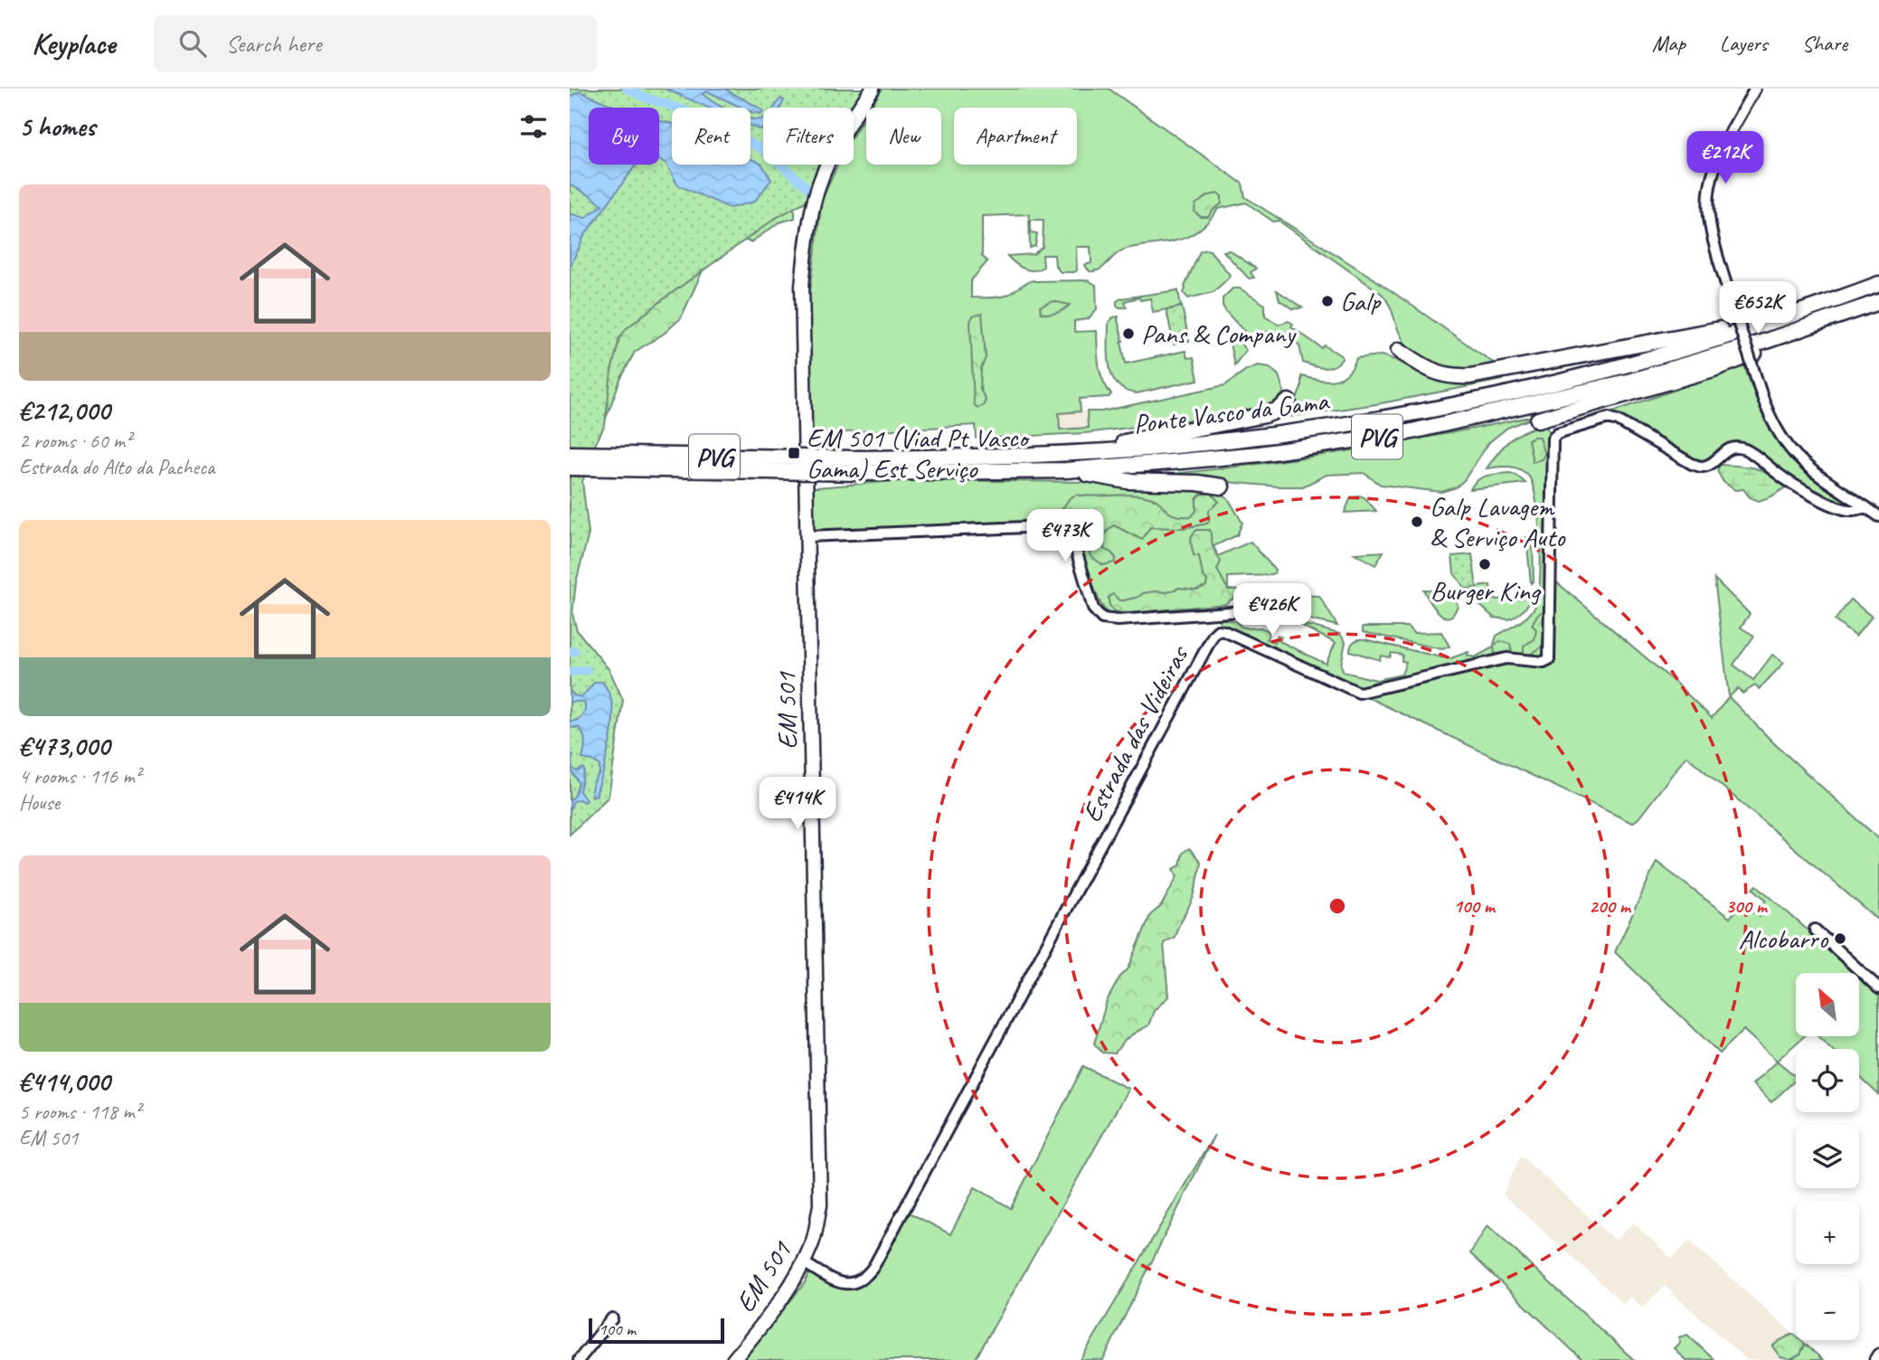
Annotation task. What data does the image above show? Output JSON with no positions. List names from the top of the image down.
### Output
{
  "streets": {
    "highway": ["Ponte Vasco da Gama", "PVG"],
    "main road": ["EM 501"],
    "street": ["Estrada das Videiras"]
  },
  "crossings": [
    ["EM 501", "Estrada das Videiras"]
  ],
  "places": {
    "other": [
      "Galp",
      "Pans & Company",
      "Galp Lavagem & Serviço Auto",
      "Burger King",
      "Alcobarro"
    ],
    "transit": ["EM 501 (Viad Pt Vasco Gama) Est Serviço"]
  },
  "scale_bar": "100 m",
  "north": "top left",
  "page": {
    "header": "Keyplace",
    "search": "Search here",
    "nav": ["Map", "Layers", "Share"],
    "heading": "5 homes",
    "chip": [
      "Buy",
      "Rent",
      "Filters",
      "New",
      "Apartment"
    ],
    "price": [
      "€212K",
      "€652K",
      "€473K",
      "€426K",
      "€414K"
    ],
    "list": [
      {
        "name": "€212,000",
        "note": "2 rooms · 60 m² · Estrada do Alto da Pacheca"
      },
      {
        "name": "€473,000",
        "note": "4 rooms · 116 m² · House"
      },
      {
        "name": "€414,000",
        "note": "5 rooms · 118 m² · EM 501"
      }
    ],
    "map_buttons": ["+", "−"],
    "scale": "100 m"
  },
  "rings": ["100 m", "200 m", "300 m"]
}
